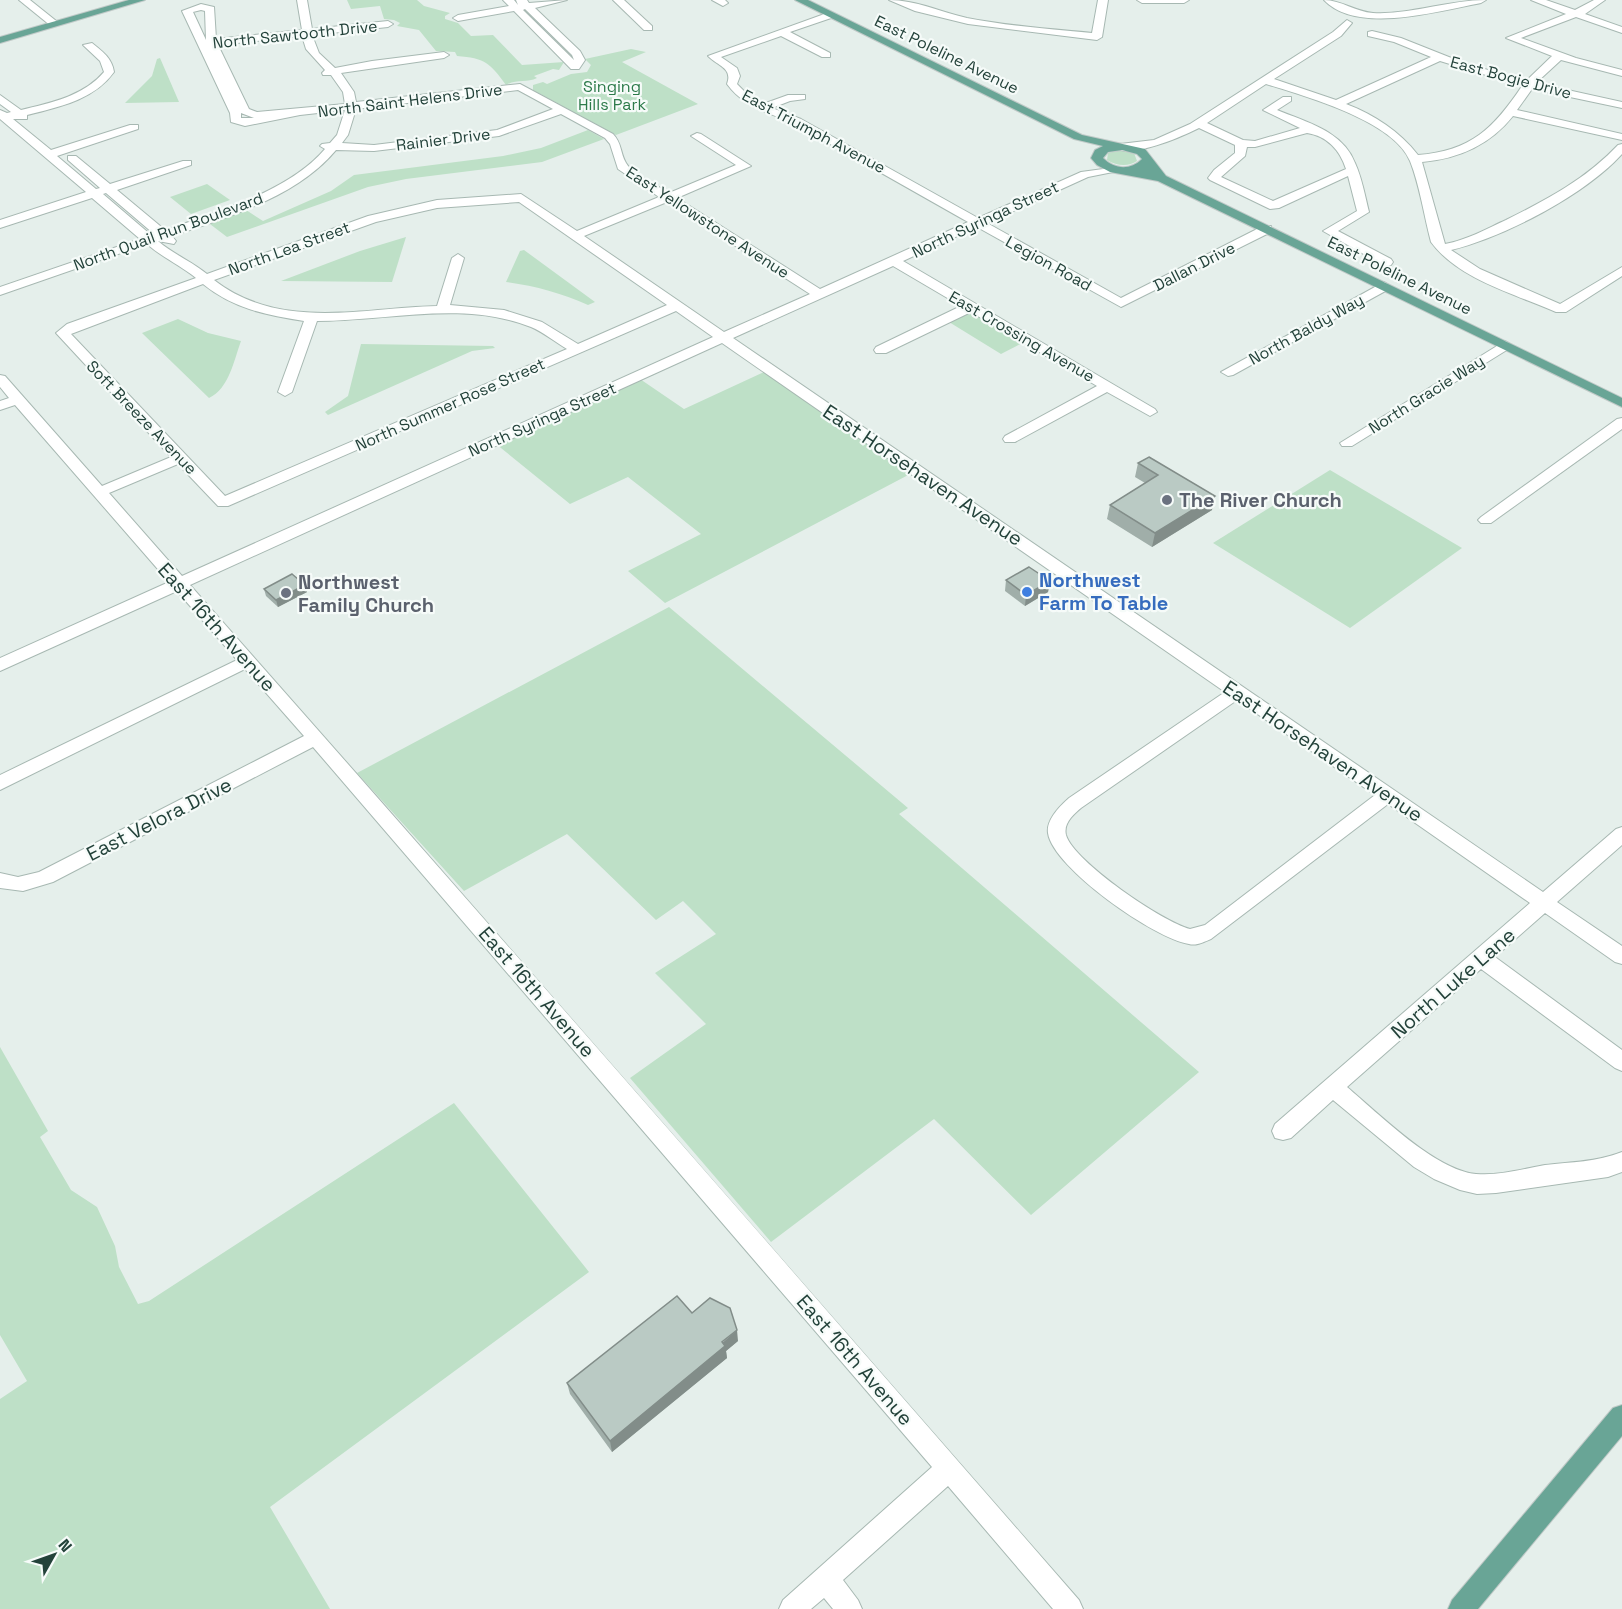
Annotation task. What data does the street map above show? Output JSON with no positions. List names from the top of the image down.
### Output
{
  "streets": {
    "main road": ["East Poleline Avenue"],
    "street": [
      "North Sawtooth Drive",
      "East Bogie Drive",
      "North Saint Helens Drive",
      "East Triumph Avenue",
      "Rainier Drive",
      "North Syringa Street",
      "East Yellowstone Avenue",
      "North Quail Run Boulevard",
      "North Lea Street",
      "Legion Road",
      "Dallan Drive",
      "North Baldy Way",
      "East Crossing Avenue",
      "North Gracie Way",
      "North Summer Rose Street",
      "Soft Breeze Avenue",
      "East Horsehaven Avenue",
      "East 16th Avenue",
      "East Velora Drive",
      "North Luke Lane"
    ]
  },
  "crossings": [
    ["North Sawtooth Drive", "North Saint Helens Drive"],
    ["East Poleline Avenue", "East Triumph Avenue"],
    ["East Poleline Avenue", "North Syringa Street"],
    ["East Poleline Avenue", "Dallan Drive"],
    ["East Poleline Avenue", "North Baldy Way"],
    ["East Poleline Avenue", "North Gracie Way"],
    ["North Saint Helens Drive", "East Yellowstone Avenue"],
    ["North Saint Helens Drive", "North Quail Run Boulevard"],
    ["East Triumph Avenue", "North Syringa Street"],
    ["East Triumph Avenue", "Legion Road"],
    ["Rainier Drive", "East Yellowstone Avenue"],
    ["Rainier Drive", "North Quail Run Boulevard"],
    ["North Syringa Street", "East Yellowstone Avenue"],
    ["North Syringa Street", "Legion Road"],
    ["North Syringa Street", "East Crossing Avenue"],
    ["North Syringa Street", "East Horsehaven Avenue"],
    ["North Syringa Street", "East 16th Avenue"],
    ["North Lea Street", "Soft Breeze Avenue"],
    ["North Lea Street", "East Horsehaven Avenue"],
    ["Legion Road", "Dallan Drive"],
    ["North Summer Rose Street", "Soft Breeze Avenue"],
    ["North Summer Rose Street", "East Horsehaven Avenue"],
    ["East Horsehaven Avenue", "North Luke Lane"],
    ["East 16th Avenue", "East Velora Drive"]
  ],
  "parks": ["Singing Hills Park"],
  "places": ["The River Church", "Northwest Farm To Table", "Northwest Family Church"],
  "north": "top right"
}
